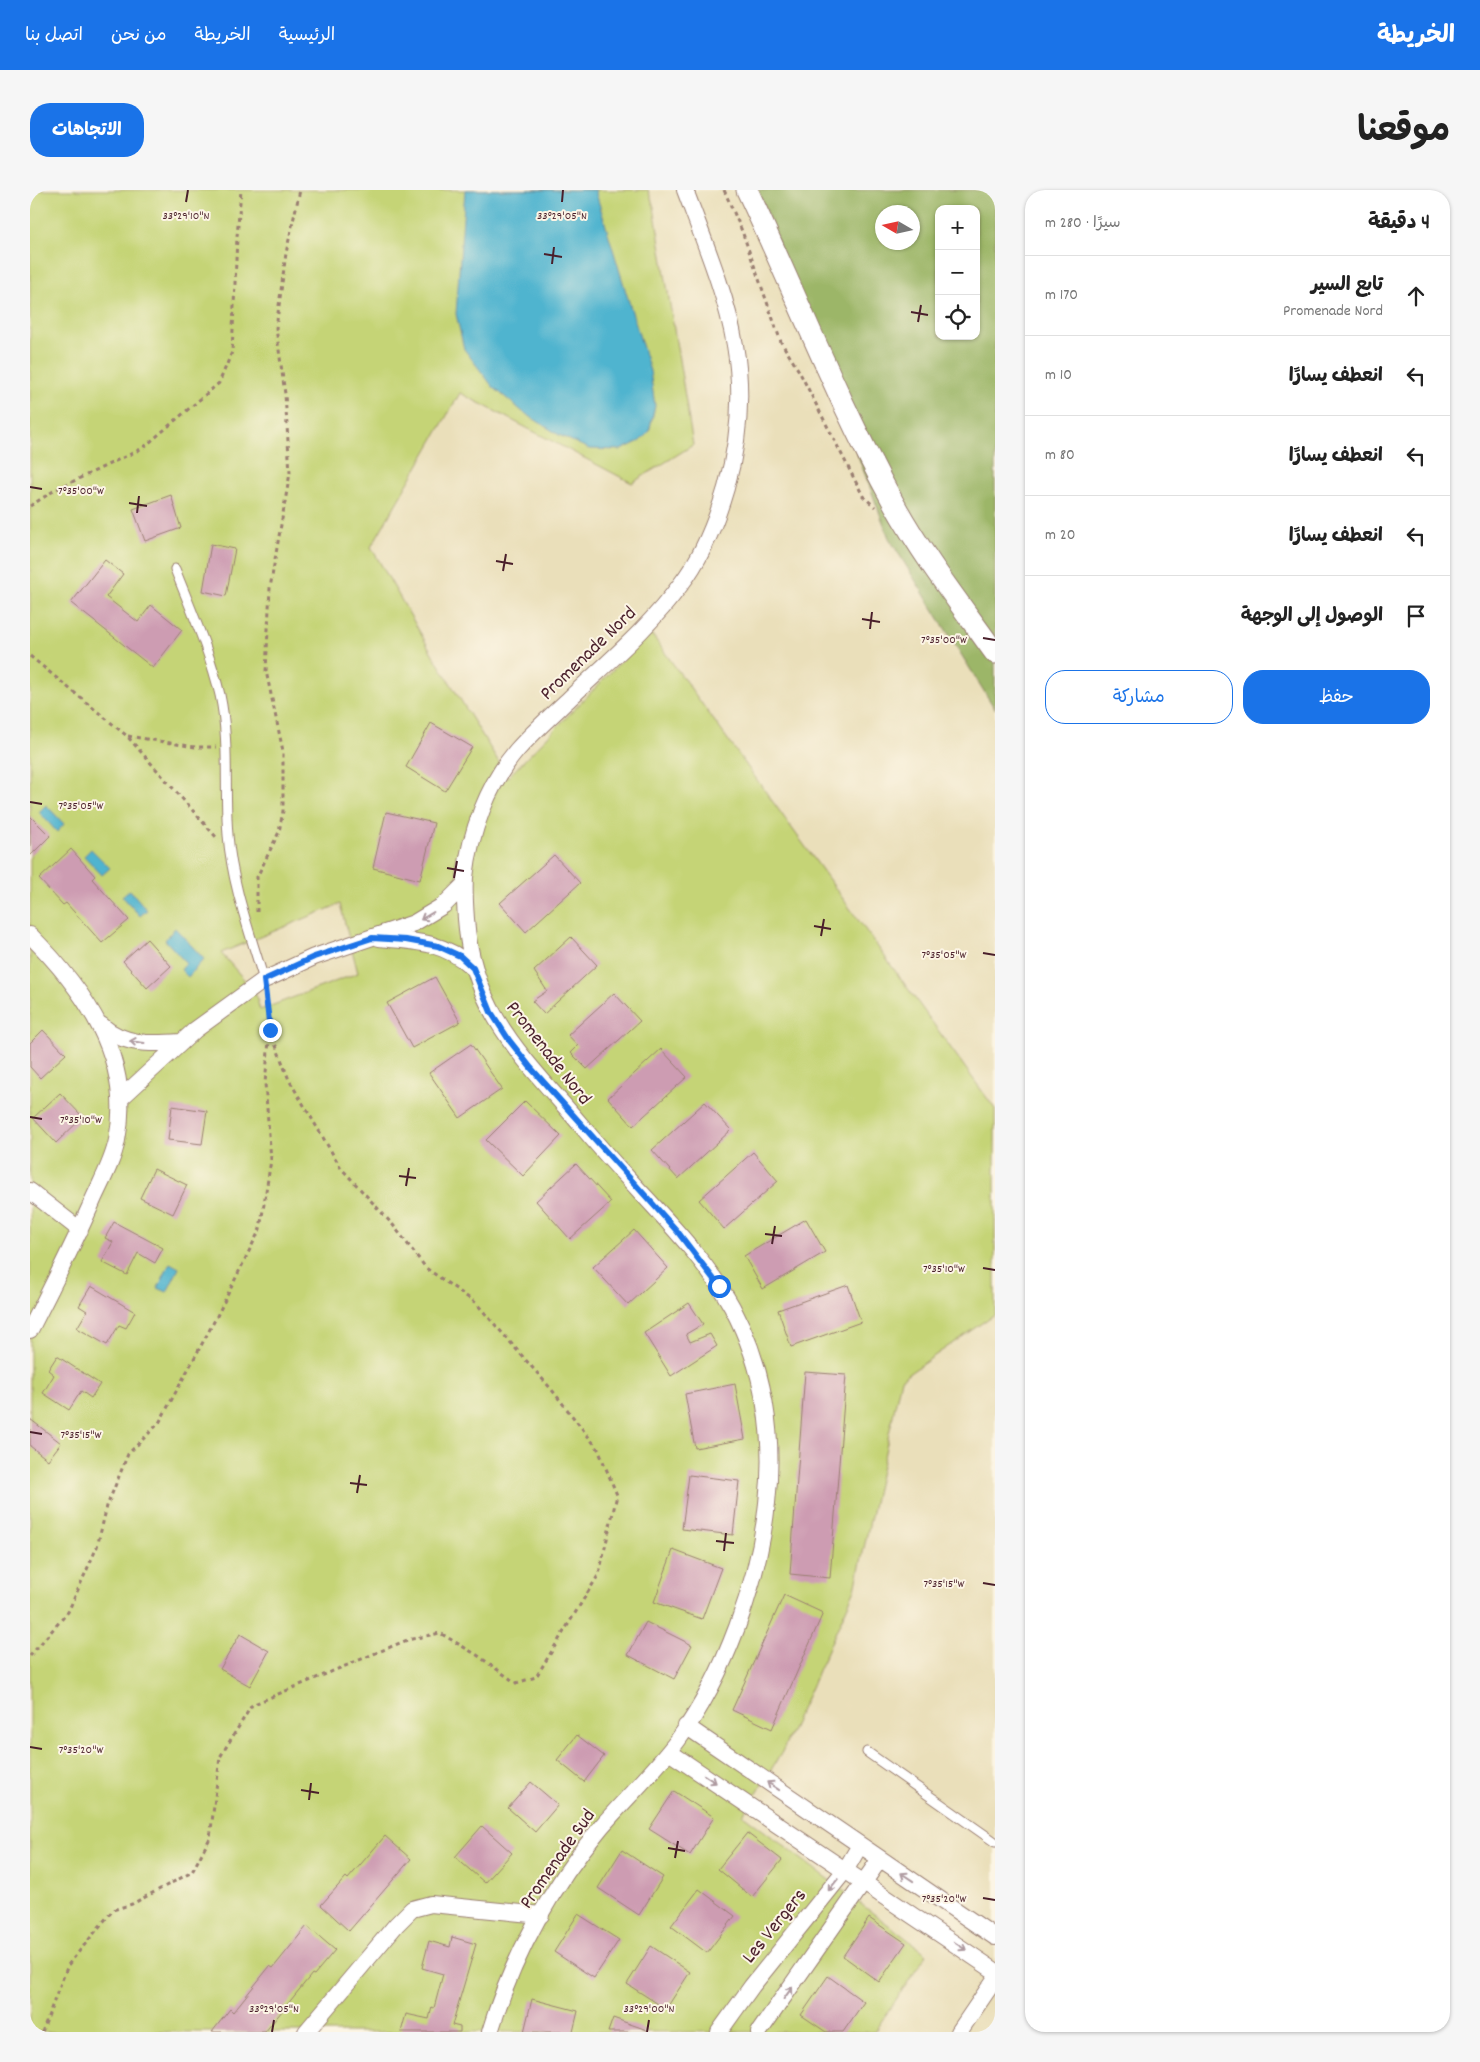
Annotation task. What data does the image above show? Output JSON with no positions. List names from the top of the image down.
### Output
{
  "streets": {
    "street": ["Promenade Nord", "Promenade Sud", "Les Vergers"]
  },
  "crossings": [
    ["Promenade Nord", "Promenade Sud"]
  ],
  "north": "left",
  "page": {
    "header": "الخريطة",
    "nav": [
      "الرئيسية",
      "الخريطة",
      "من نحن",
      "اتصل بنا"
    ],
    "title": "موقعنا",
    "buttons": [
      "الاتجاهات",
      ["حفظ", "مشاركة"]
    ],
    "heading": ["4 دقيقة", "سيرًا · 280 m"],
    "map_buttons": ["+", "−"],
    "list": [
      ["تابع السير", "Promenade Nord", "170 m"],
      ["انعطف يسارًا", "10 m"],
      ["انعطف يسارًا", "80 m"],
      ["انعطف يسارًا", "20 m"],
      "الوصول إلى الوجهة"
    ]
  },
  "coordinates": [
    "33°29'05\"N",
    "33°29'10\"N",
    "7°35'00\"W",
    "7°35'05\"W",
    "7°35'10\"W",
    "7°35'15\"W",
    "7°35'20\"W",
    "33°29'00\"N"
  ]
}
